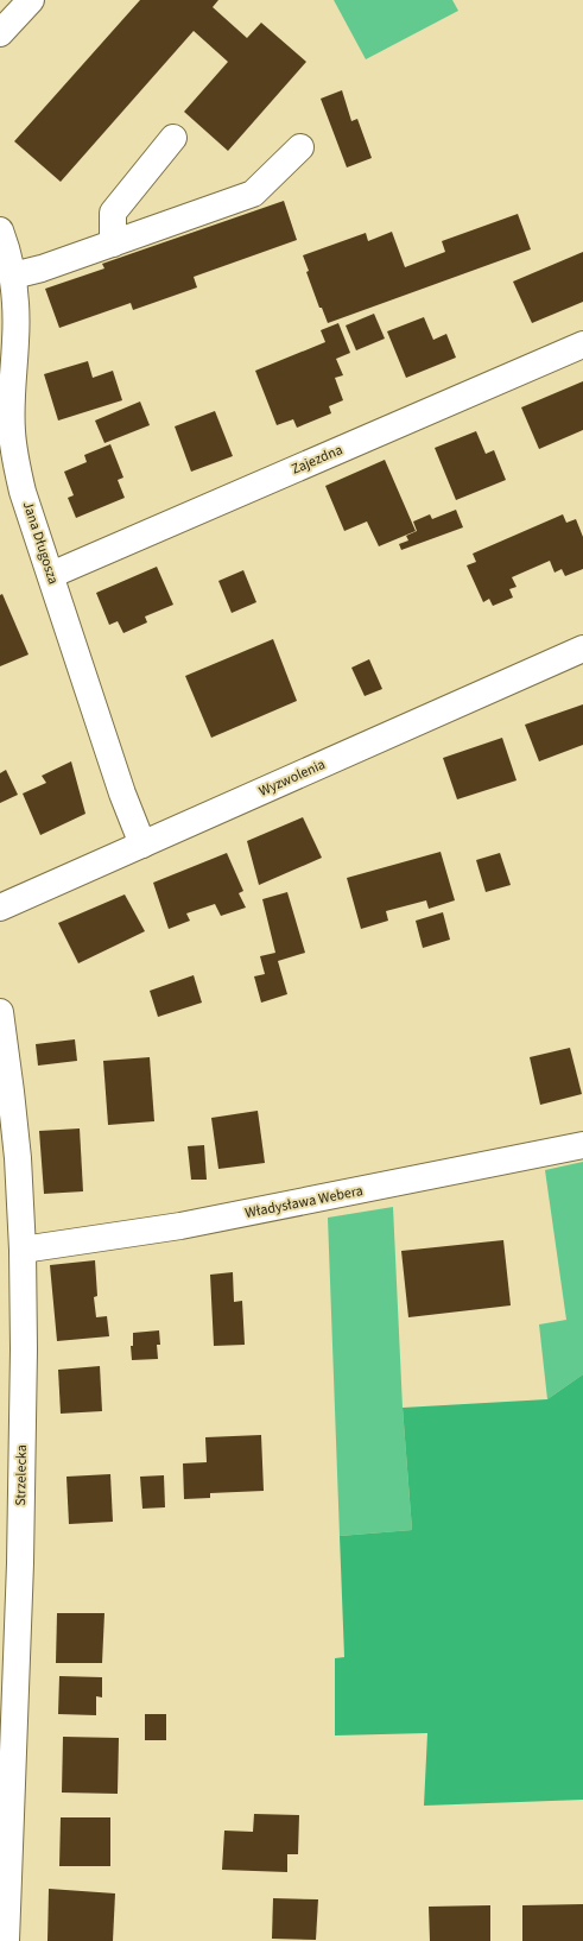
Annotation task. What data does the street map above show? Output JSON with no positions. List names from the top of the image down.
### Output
{
  "streets": {
    "street": [
      "Zajezdna",
      "Jana Długosza",
      "Wyzwolenia",
      "Władysława Webera",
      "Strzelecka"
    ]
  },
  "crossings": [
    ["Zajezdna", "Jana Długosza"],
    ["Jana Długosza", "Wyzwolenia"],
    ["Władysława Webera", "Strzelecka"]
  ]
}
